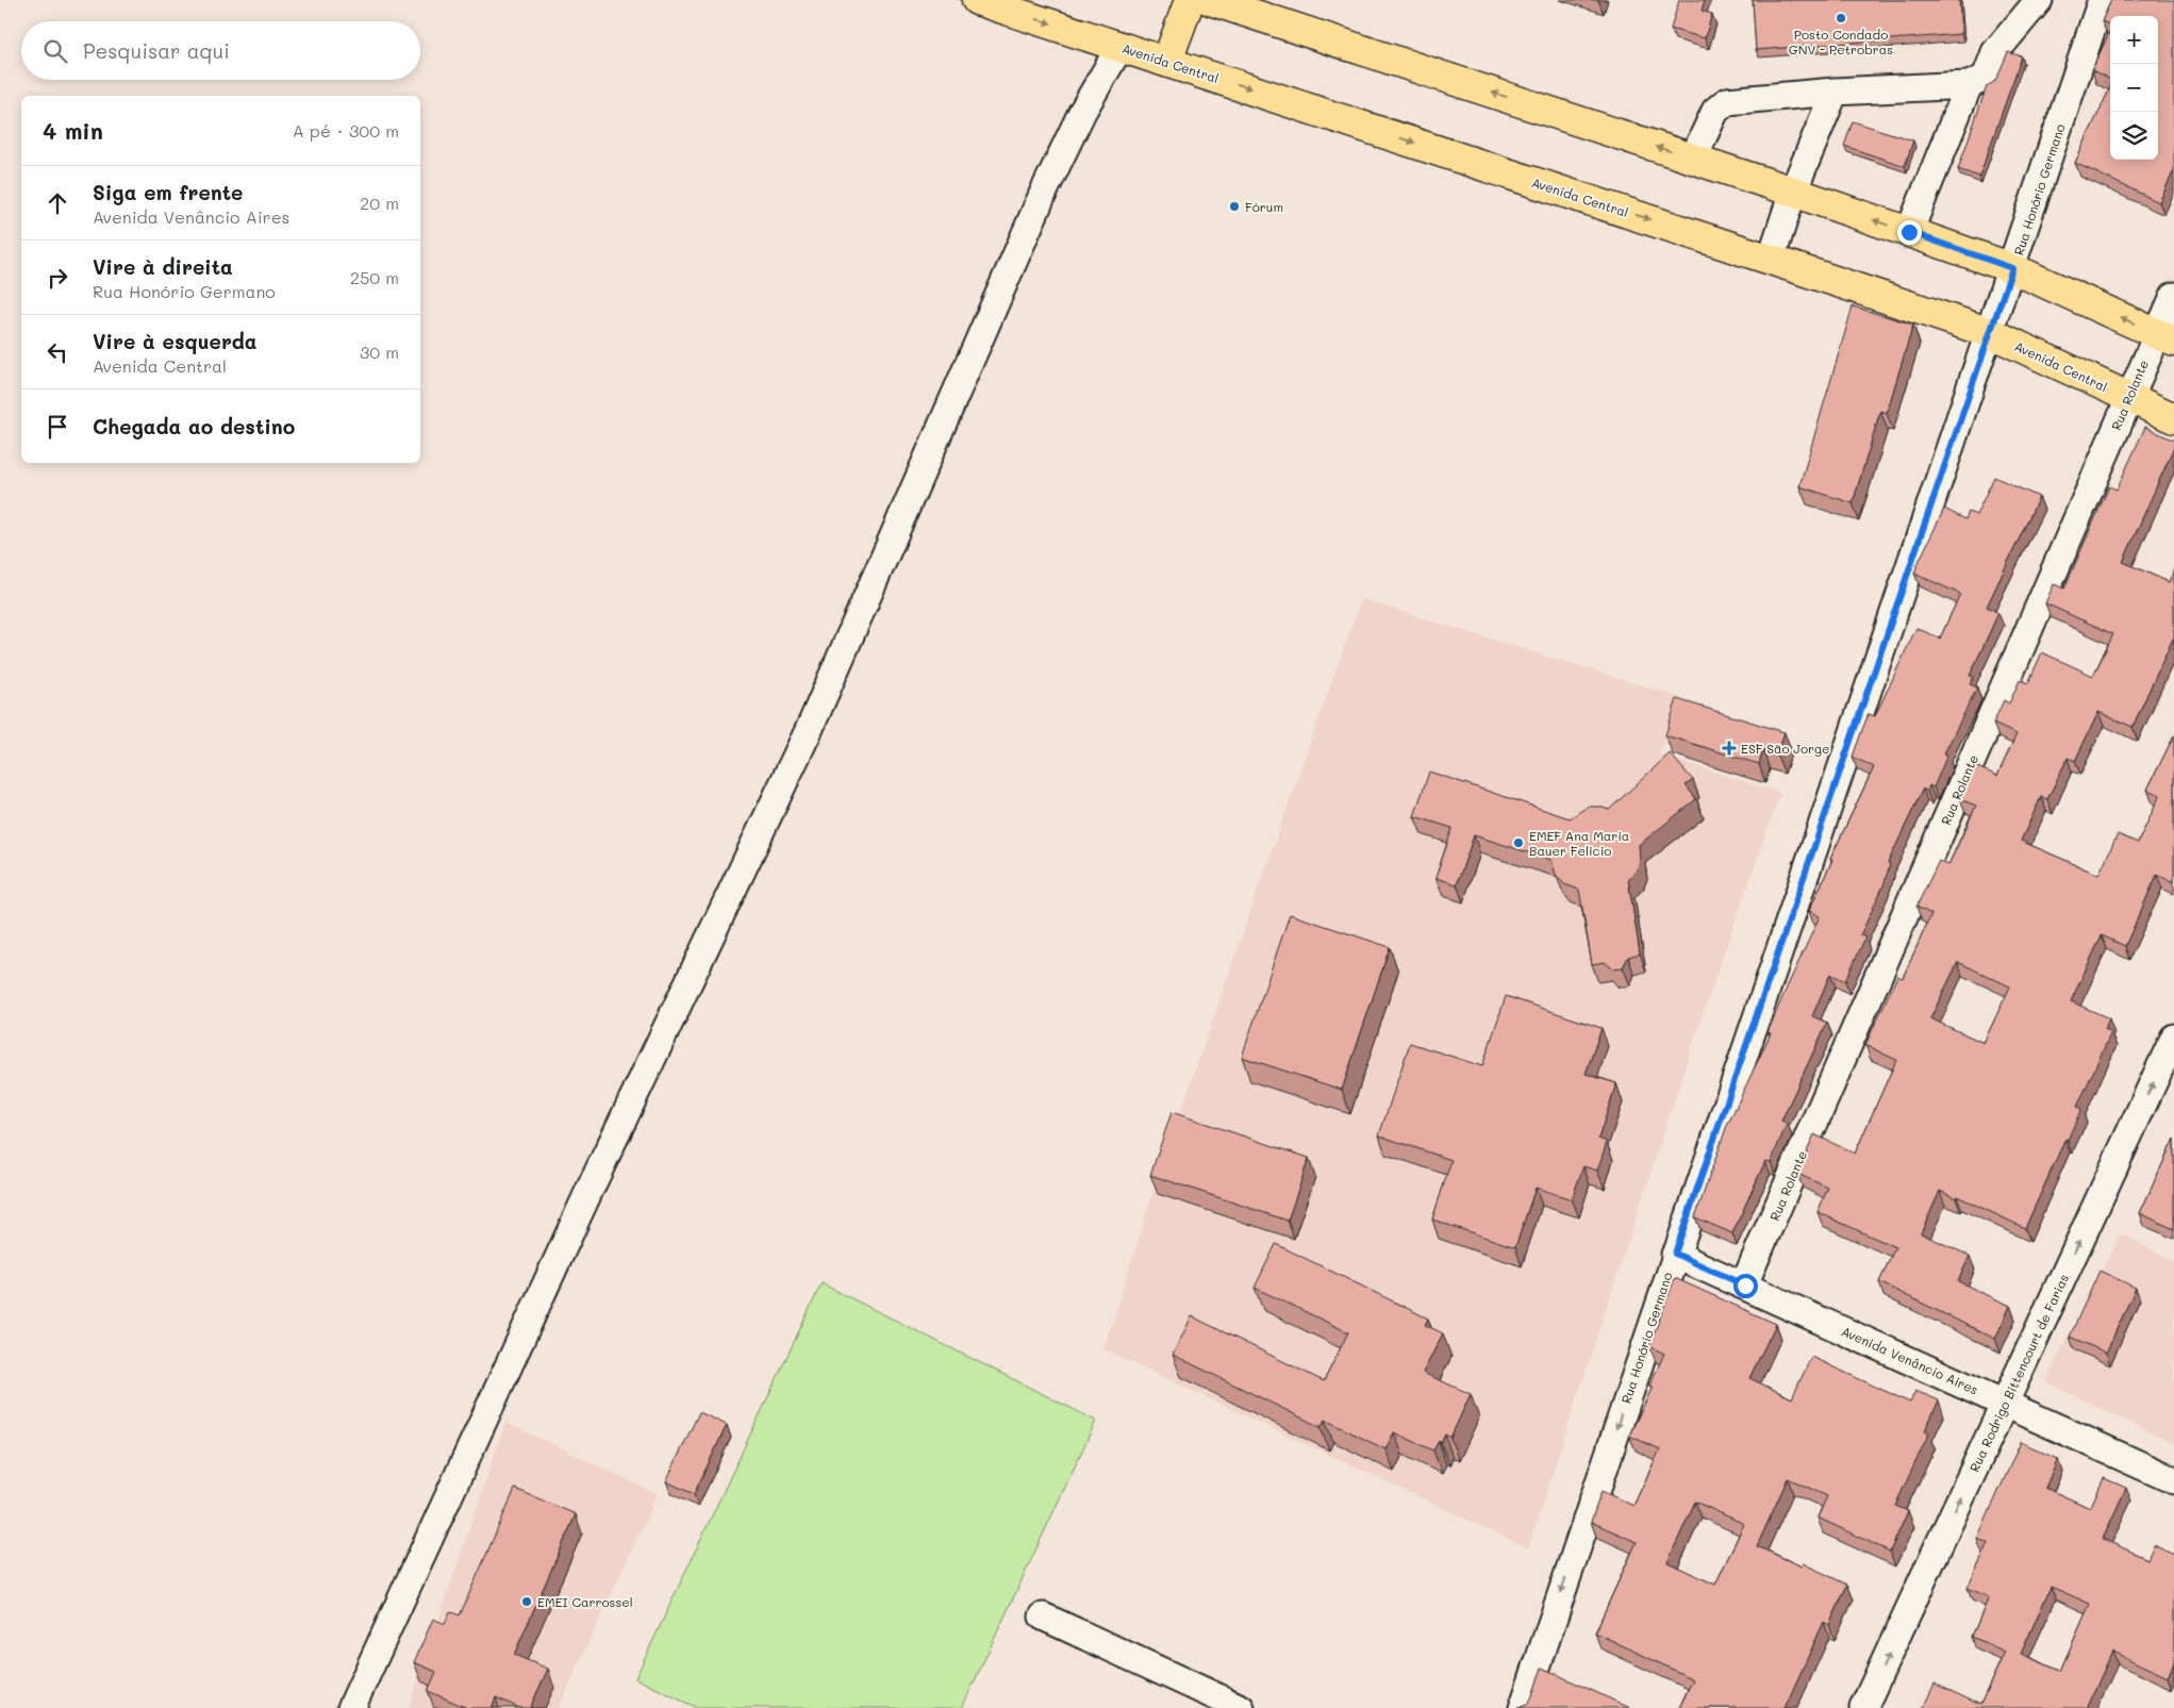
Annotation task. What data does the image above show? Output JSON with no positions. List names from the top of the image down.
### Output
{
  "streets": {
    "main road": ["Avenida Central"],
    "street": [
      "Rua Honório Germano",
      "Rua Rolante",
      "Avenida Venâncio Aires",
      "Rua Rodrigo Bittencourt de Farias"
    ]
  },
  "crossings": [
    ["Avenida Central", "Rua Honório Germano"],
    ["Avenida Central", "Rua Rolante"],
    ["Rua Honório Germano", "Avenida Venâncio Aires"],
    ["Rua Rolante", "Avenida Venâncio Aires"],
    ["Avenida Venâncio Aires", "Rua Rodrigo Bittencourt de Farias"]
  ],
  "one_way": ["Rua Rodrigo Bittencourt de Farias"],
  "places": {
    "other": [
      "Posto Condado GNV - Petrobras",
      "Fórum",
      "EMEF Ana Maria Bauer Felicio",
      "EMEI Carrossel"
    ],
    "health": ["ESF São Jorge"]
  },
  "page": {
    "map_buttons": ["+", "−"],
    "search": "Pesquisar aqui",
    "heading": ["4 min", "A pé · 300 m"],
    "list": [
      ["Siga em frente", "Avenida Venâncio Aires", "20 m"],
      ["Vire à direita", "Rua Honório Germano", "250 m"],
      ["Vire à esquerda", "Avenida Central", "30 m"],
      "Chegada ao destino"
    ]
  }
}
